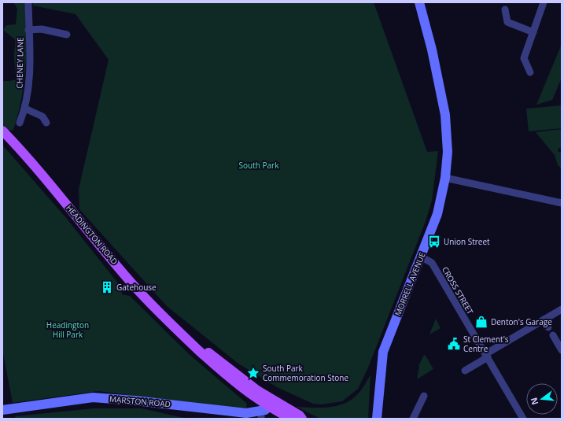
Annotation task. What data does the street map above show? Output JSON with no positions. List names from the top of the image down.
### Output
{
  "streets": {
    "main road": ["HEADINGTON ROAD"],
    "street": [
      "CHENEY LANE",
      "MORRELL AVENUE",
      "CROSS STREET",
      "MARSTON ROAD"
    ]
  },
  "crossings": [
    ["HEADINGTON ROAD", "MARSTON ROAD"],
    ["MORRELL AVENUE", "CROSS STREET"]
  ],
  "parks": ["South Park", "Headington Hill Park"],
  "places": {
    "bus stop": ["Union Street"],
    "building": ["Gatehouse"],
    "shop": ["Denton's Garage"],
    "public building": ["St Clement's Centre"],
    "place": ["South Park Commemoration Stone"]
  },
  "north": "left"
}
